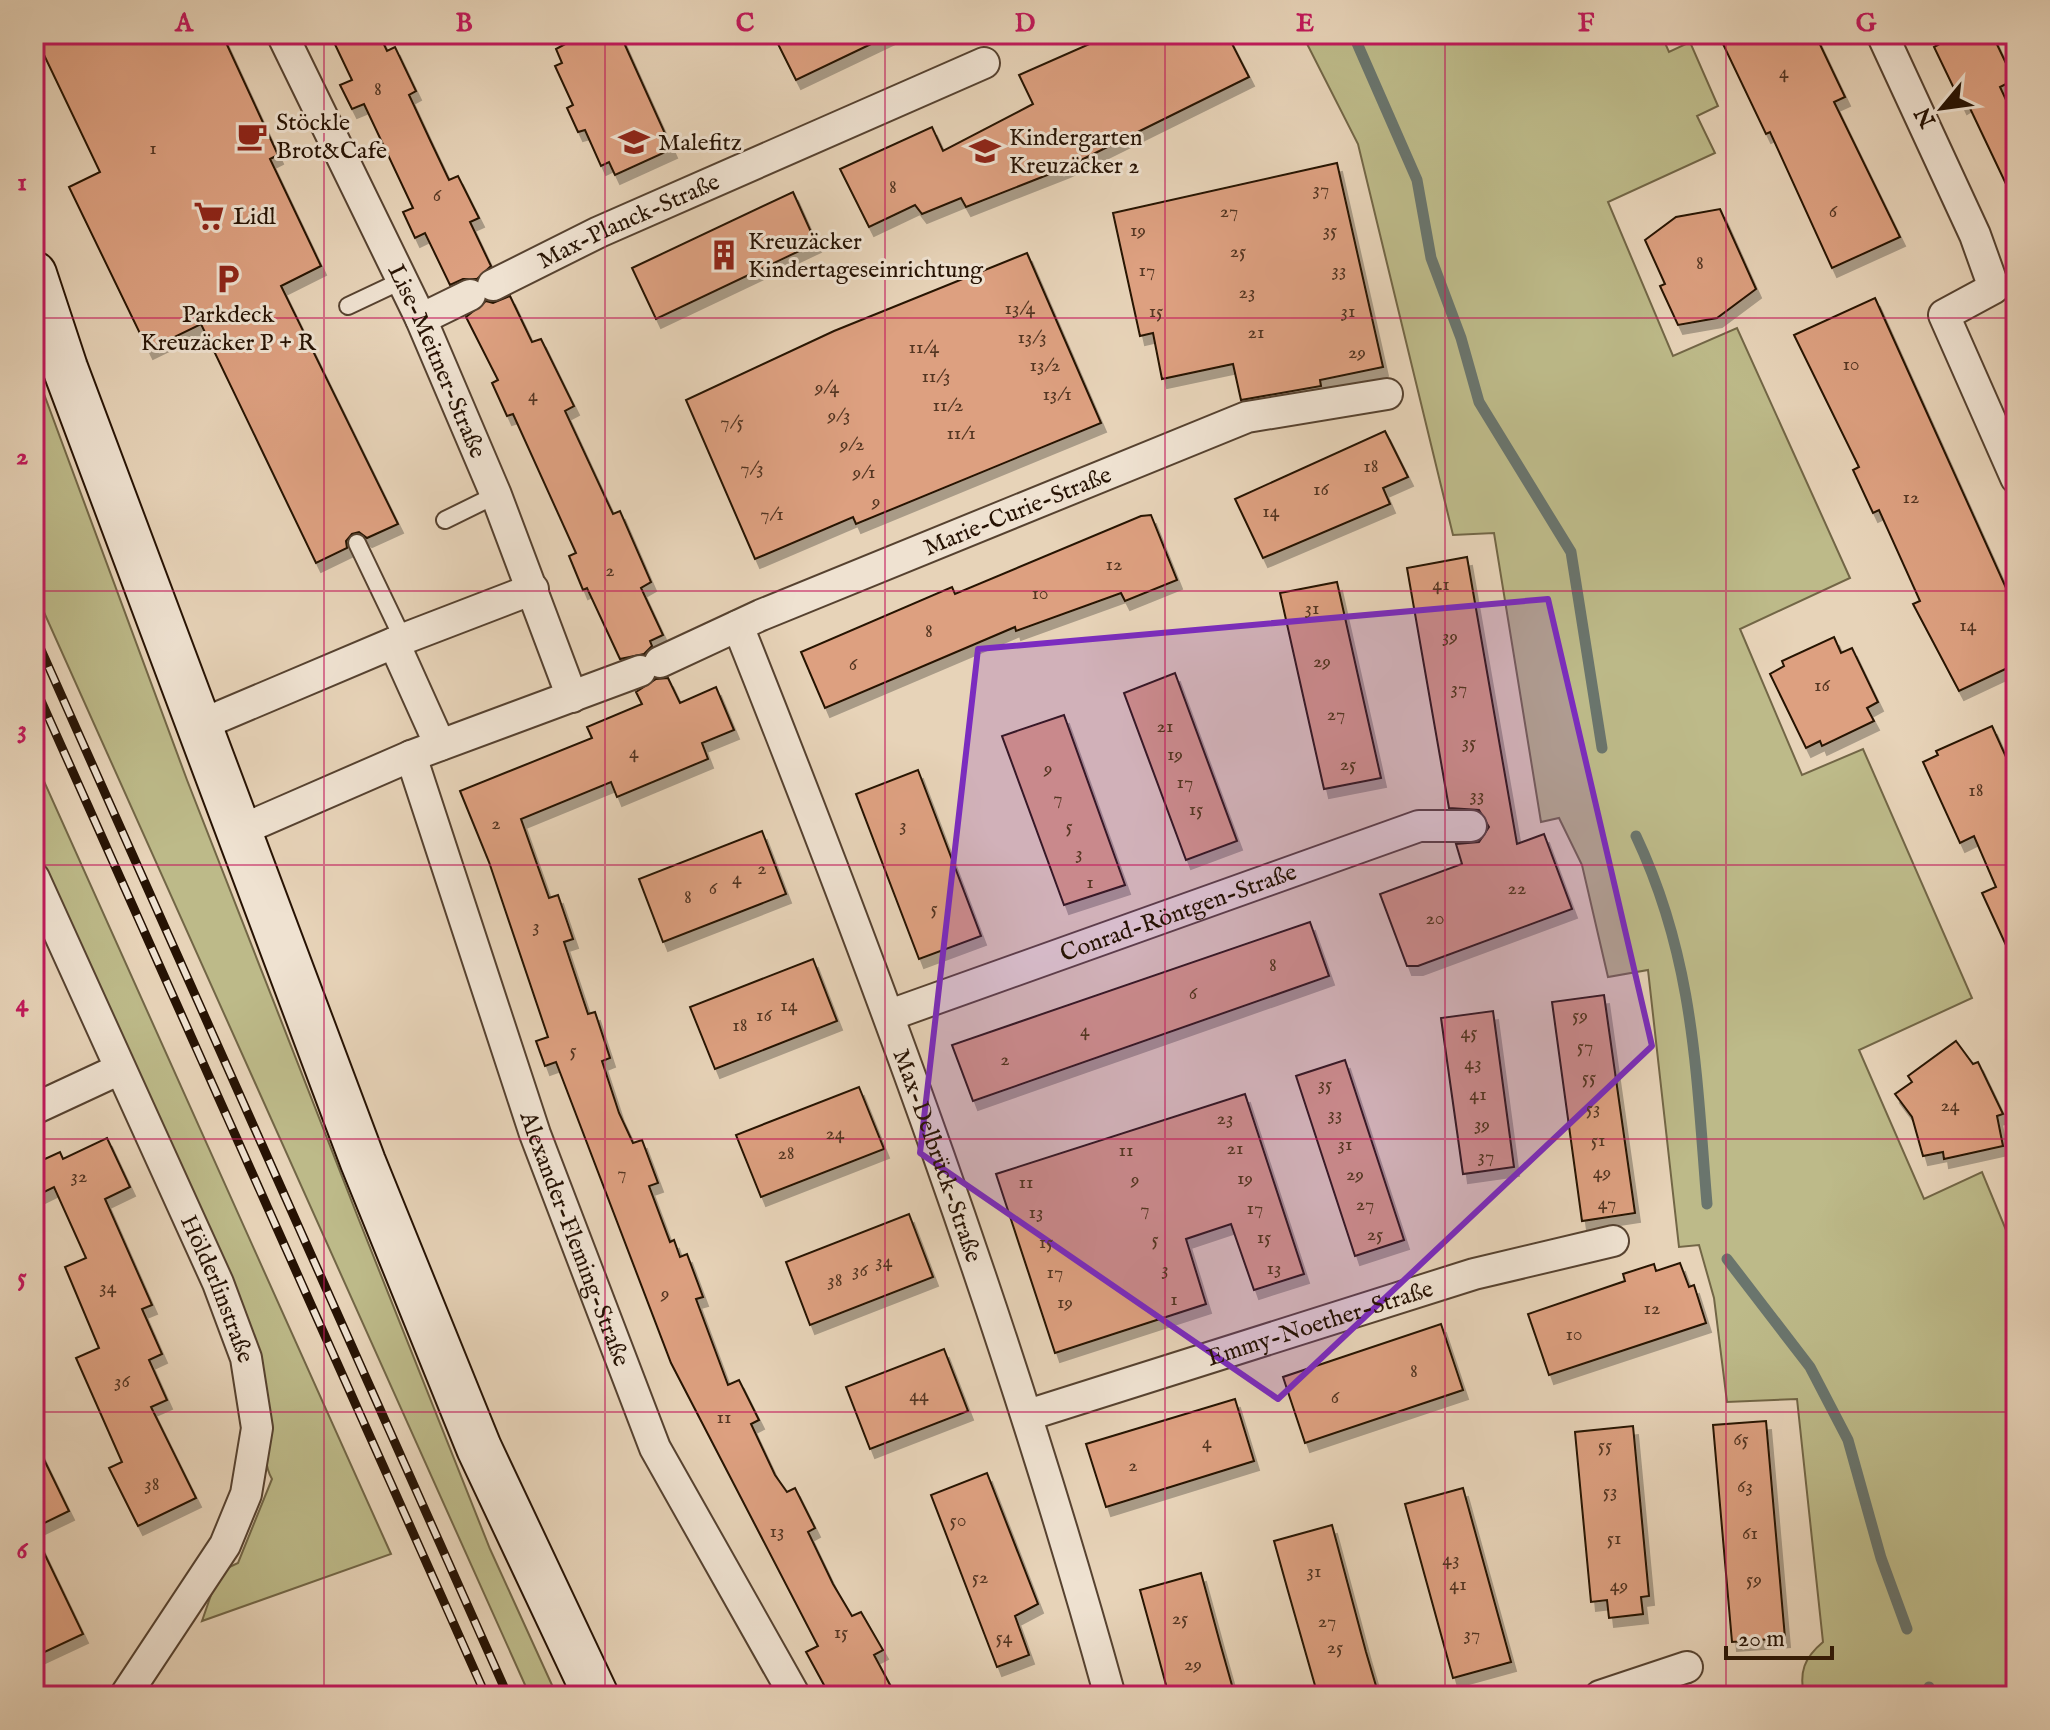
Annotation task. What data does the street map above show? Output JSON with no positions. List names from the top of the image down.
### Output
{
  "streets": {
    "street": [
      "Max-Planck-Straße",
      "Lise-Meitner-Straße",
      "Marie-Curie-Straße",
      "Conrad-Röntgen-Straße",
      "Max-Delbrück-Straße",
      "Alexander-Fleming-Straße",
      "Hölderlinstraße",
      "Emmy-Noether-Straße"
    ]
  },
  "crossings": [
    ["Max-Planck-Straße", "Lise-Meitner-Straße"],
    ["Lise-Meitner-Straße", "Marie-Curie-Straße"],
    ["Marie-Curie-Straße", "Max-Delbrück-Straße"],
    ["Marie-Curie-Straße", "Alexander-Fleming-Straße"],
    ["Conrad-Röntgen-Straße", "Max-Delbrück-Straße"],
    ["Max-Delbrück-Straße", "Emmy-Noether-Straße"]
  ],
  "places": {
    "cafe": ["Stöckle Brot&Cafe"],
    "school or university": ["Malefitz", "Kindergarten Kreuzäcker 2"],
    "supermarket": ["Lidl"],
    "building": ["Kreuzäcker Kindertageseinrichtung"],
    "parking": ["Parkdeck Kreuzäcker P + R"]
  },
  "house_numbers": [
    "4",
    "8",
    "1",
    "8",
    "37",
    "6",
    "27",
    "6",
    "19",
    "35",
    "25",
    "8",
    "17",
    "33",
    "23",
    "13/4",
    "15",
    "31",
    "21",
    "13/3",
    "11/4",
    "29",
    "10",
    "13/2",
    "11/3",
    "9/4",
    "13/1",
    "4",
    "11/2",
    "9/3",
    "7/5",
    "11/1",
    "9/2",
    "18",
    "7/3",
    "9/1",
    "16",
    "12",
    "9",
    "14",
    "7/1",
    "12",
    "2",
    "41",
    "10",
    "31",
    "14",
    "8",
    "39",
    "29",
    "6",
    "16",
    "37",
    "27",
    "21",
    "35",
    "4",
    "19",
    "25",
    "9",
    "17",
    "18",
    "33",
    "7",
    "15",
    "2",
    "3",
    "5",
    "3",
    "2",
    "4",
    "1",
    "6",
    "22",
    "8",
    "5",
    "20",
    "3",
    "8",
    "6",
    "14",
    "16",
    "59",
    "18",
    "4",
    "45",
    "57",
    "5",
    "2",
    "43",
    "55",
    "35",
    "41",
    "24",
    "53",
    "33",
    "23",
    "39",
    "24",
    "51",
    "31",
    "21",
    "11",
    "28",
    "37",
    "49",
    "7",
    "29",
    "32",
    "19",
    "9",
    "11",
    "47",
    "27",
    "17",
    "7",
    "13",
    "25",
    "15",
    "5",
    "15",
    "34",
    "13",
    "3",
    "36",
    "17",
    "38",
    "34",
    "9",
    "1",
    "19",
    "12",
    "10",
    "8",
    "36",
    "44",
    "6",
    "11",
    "65",
    "4",
    "55",
    "2",
    "38",
    "63",
    "53",
    "50",
    "13",
    "61",
    "51",
    "43",
    "31",
    "52",
    "59",
    "41",
    "49",
    "25",
    "27",
    "15",
    "37",
    "54",
    "25",
    "29"
  ],
  "scale_bar": "20 m",
  "north": "bottom left",
  "grid": {
    "columns": [
      "A",
      "B",
      "C",
      "D",
      "E",
      "F",
      "G"
    ],
    "rows": [
      "1",
      "2",
      "3",
      "4",
      "5",
      "6"
    ]
  }
}
